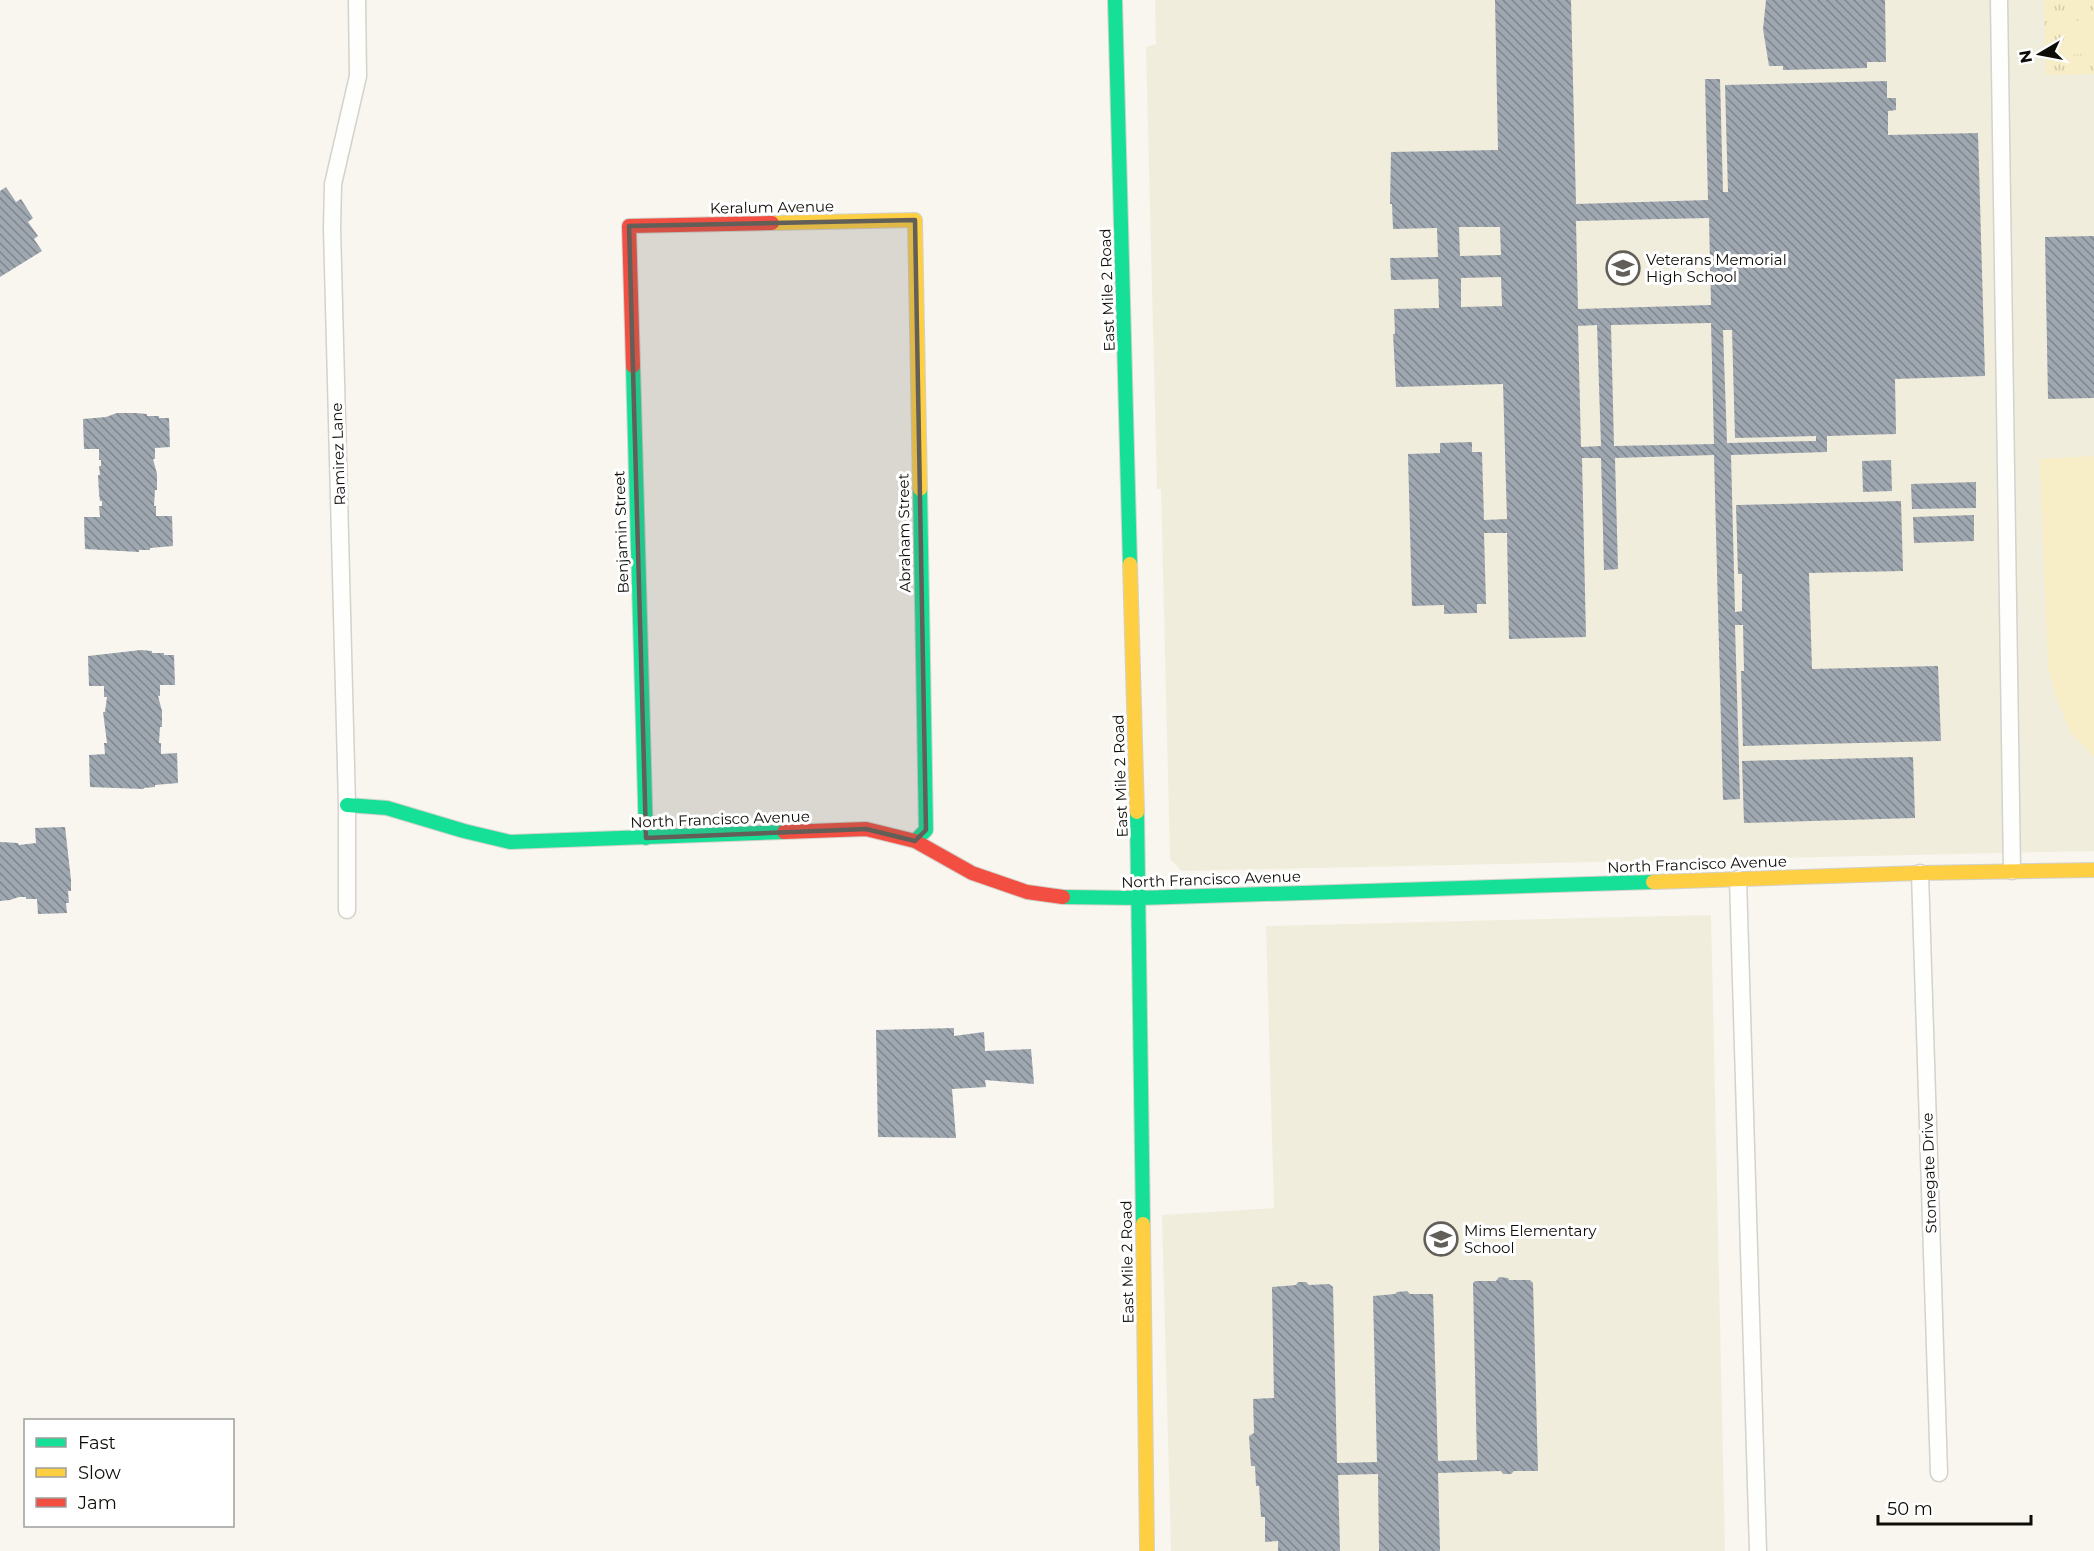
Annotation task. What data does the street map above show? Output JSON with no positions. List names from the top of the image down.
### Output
{
  "streets": {
    "street": [
      "Keralum Avenue",
      "East Mile 2 Road",
      "Ramirez Lane",
      "Benjamin Street",
      "Abraham Street",
      "North Francisco Avenue",
      "Stonegate Drive"
    ]
  },
  "crossings": [
    ["Keralum Avenue", "Benjamin Street"],
    ["Keralum Avenue", "Abraham Street"],
    ["East Mile 2 Road", "North Francisco Avenue"],
    ["Ramirez Lane", "North Francisco Avenue"],
    ["Benjamin Street", "North Francisco Avenue"],
    ["Abraham Street", "North Francisco Avenue"],
    ["North Francisco Avenue", "Stonegate Drive"]
  ],
  "places": {
    "school or university": ["Veterans Memorial High School", "Mims Elementary School"]
  },
  "legend": ["Fast", "Slow", "Jam"],
  "scale_bar": "50 m",
  "north": "left"
}
